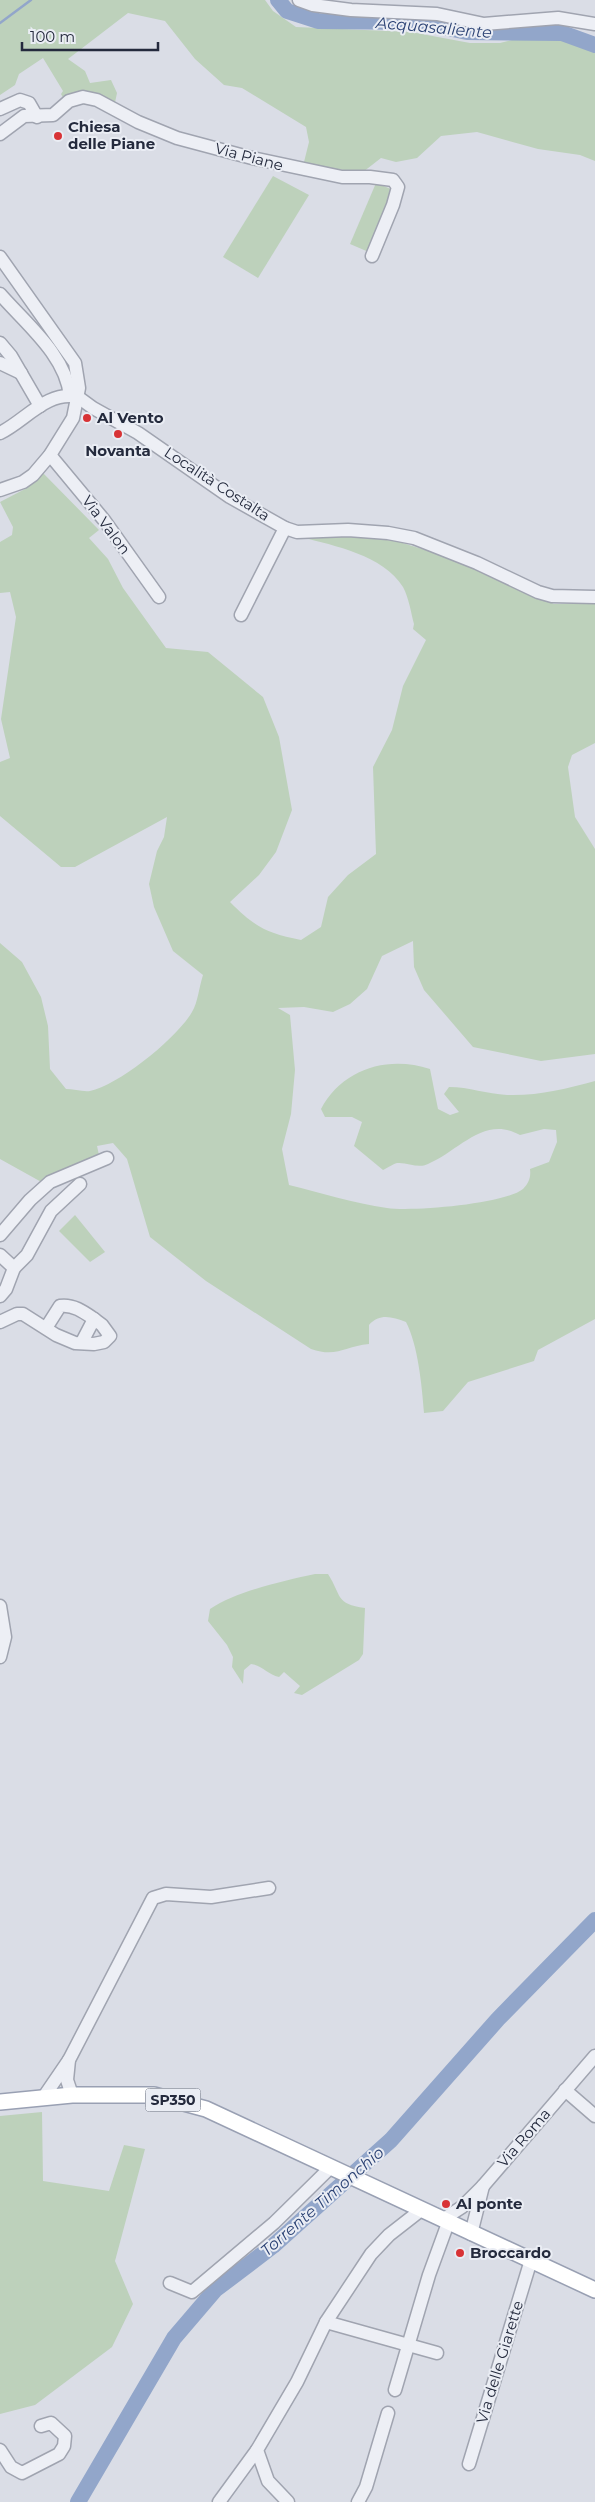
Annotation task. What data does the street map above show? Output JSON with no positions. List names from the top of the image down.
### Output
{
  "streets": {
    "main road": ["SP350"],
    "street": [
      "Via Piane",
      "Località Costalta",
      "Via Valon",
      "Via Roma",
      "Via delle Giarette"
    ]
  },
  "crossings": [
    ["SP350", "Via Roma"],
    ["SP350", "Via delle Giarette"]
  ],
  "water": ["Acquasaliente", "Torrente Timonchio"],
  "places": [
    "Chiesa delle Piane",
    "Al Vento",
    "Novanta",
    "Al ponte",
    "Broccardo"
  ],
  "scale_bar": "100 m"
}
